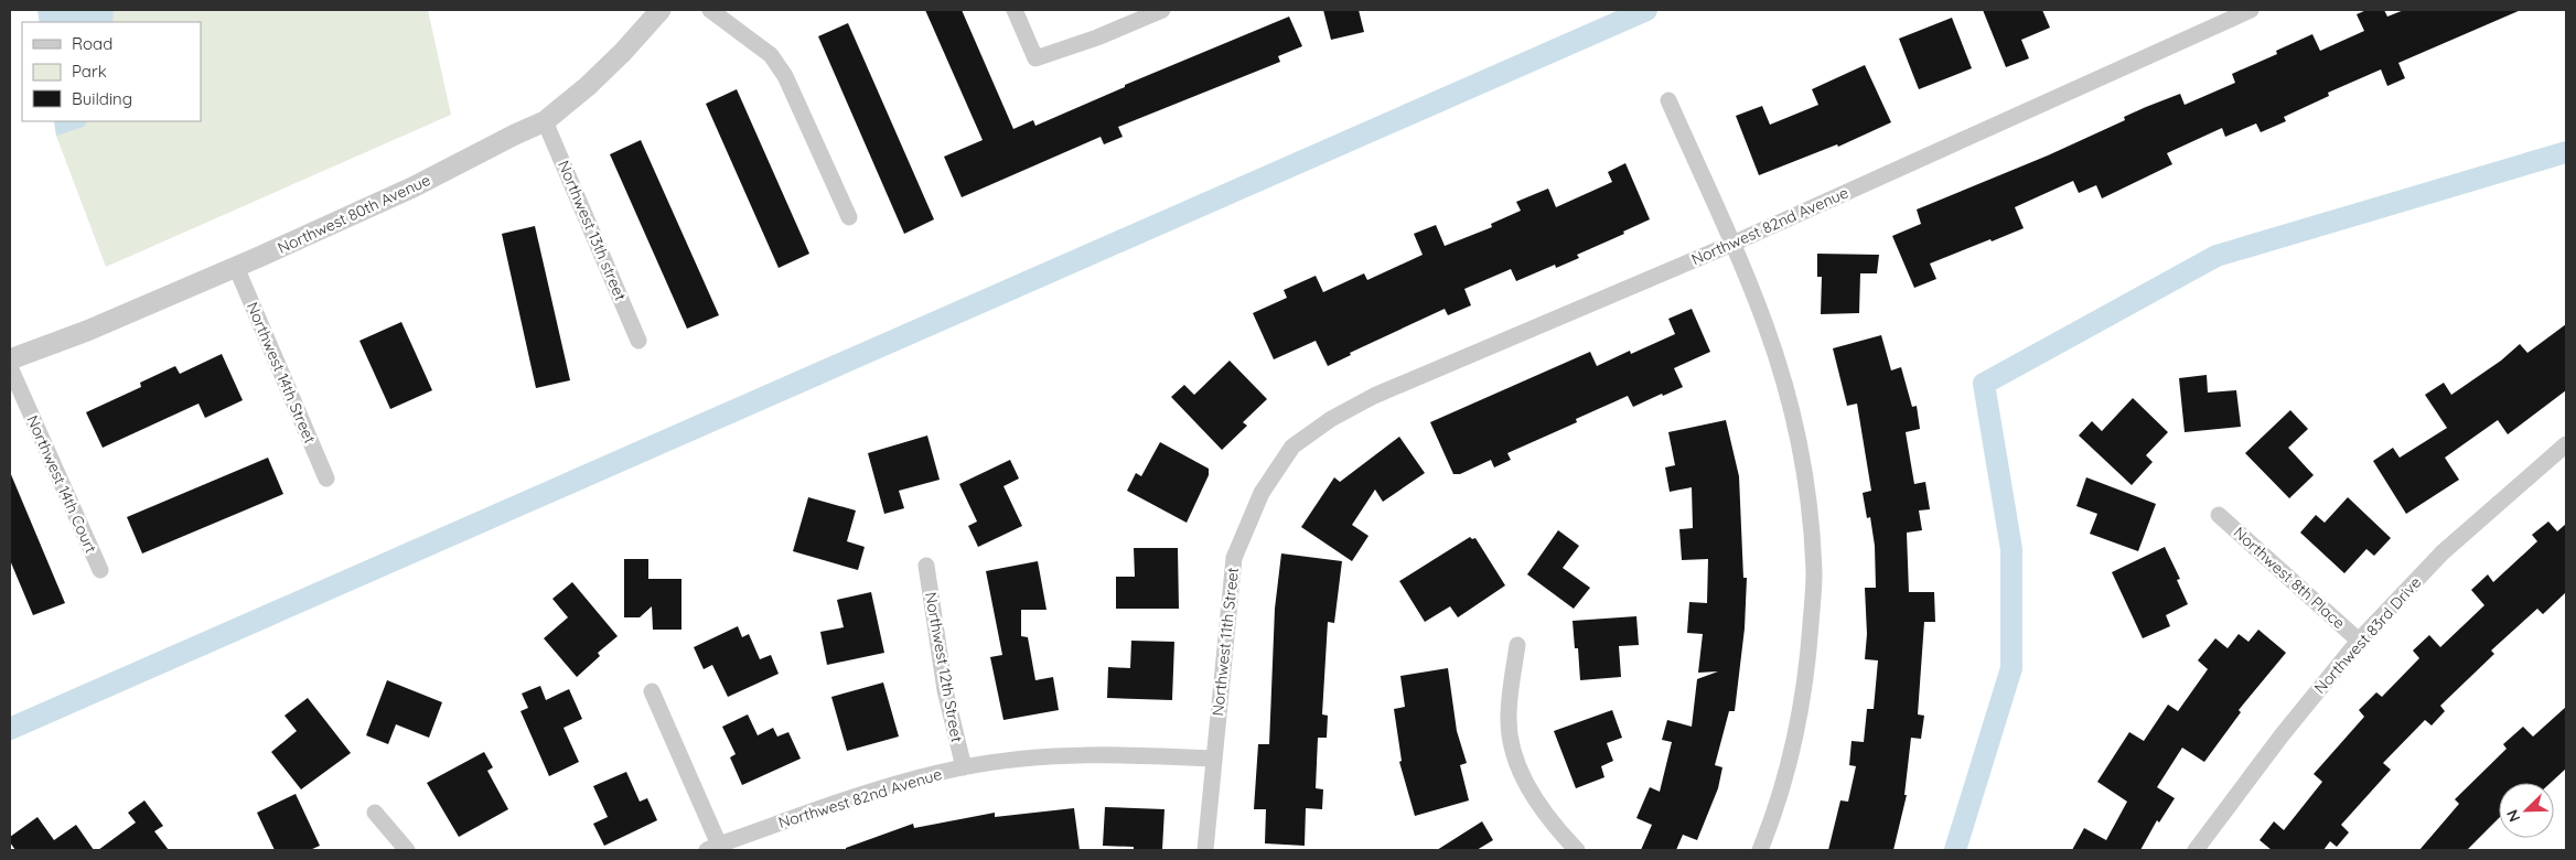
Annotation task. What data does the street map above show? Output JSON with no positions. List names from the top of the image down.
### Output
{
  "streets": {
    "street": [
      "Northwest 80th Avenue",
      "Northwest 82nd Avenue",
      "Northwest 13th street",
      "Northwest 14th Street",
      "Northwest 14th Court",
      "Northwest 8th Place",
      "Northwest 83rd Drive",
      "Northwest 11th Street",
      "Northwest 12th Street"
    ]
  },
  "crossings": [
    ["Northwest 80th Avenue", "Northwest 13th street"],
    ["Northwest 80th Avenue", "Northwest 14th Street"],
    ["Northwest 82nd Avenue", "Northwest 11th Street"],
    ["Northwest 82nd Avenue", "Northwest 12th Street"],
    ["Northwest 8th Place", "Northwest 83rd Drive"]
  ],
  "legend": ["Road", "Park", "Building"],
  "north": "bottom left"
}
